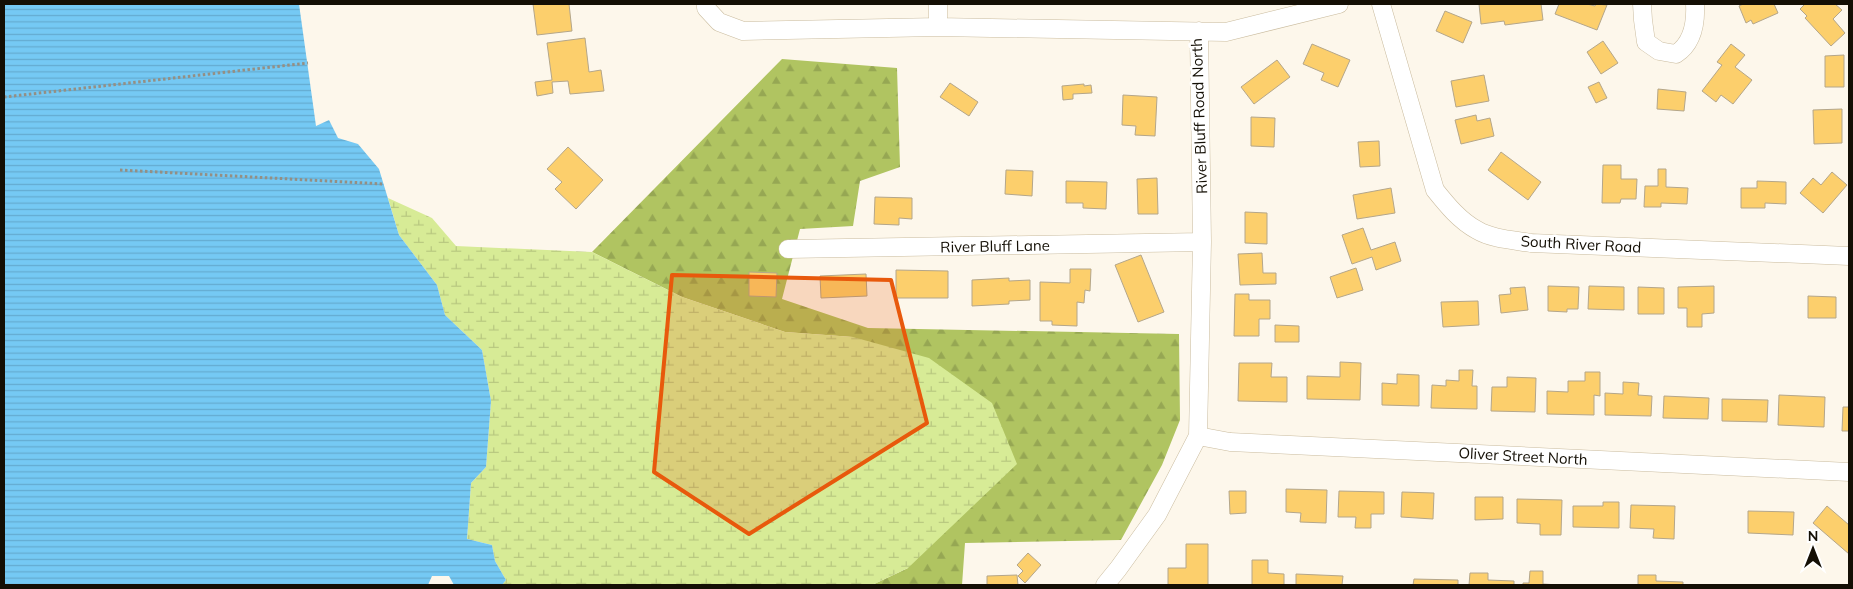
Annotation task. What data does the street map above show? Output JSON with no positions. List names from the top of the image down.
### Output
{
  "streets": {
    "street": [
      "River Bluff Road North",
      "South River Road",
      "River Bluff Lane",
      "Oliver Street North"
    ]
  },
  "crossings": [
    ["River Bluff Road North", "River Bluff Lane"],
    ["River Bluff Road North", "Oliver Street North"]
  ],
  "north": "top"
}
